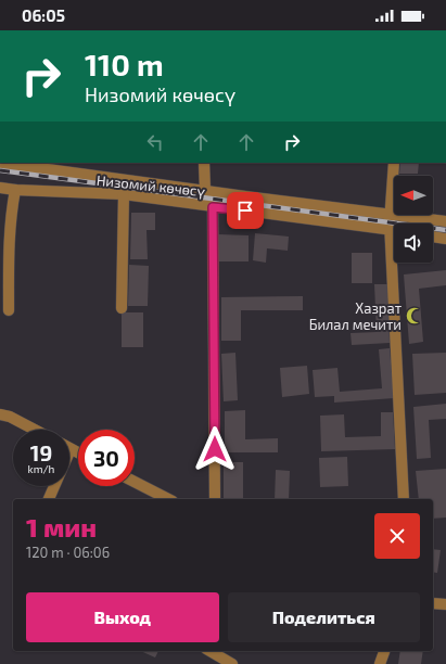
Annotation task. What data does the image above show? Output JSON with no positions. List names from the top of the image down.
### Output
{
  "streets": {
    "street": ["Низомий көчөсү"]
  },
  "places": {
    "mosque": ["Хазрат Билал мечити"]
  },
  "north": "left",
  "page": {
    "status": "06:05",
    "turn": ["110 m", "Низомий көчөсү"],
    "speed": "19 km/h",
    "limit": "30",
    "heading": ["1 мин", "120 m · 06:06"],
    "buttons": ["Выход", "Поделиться"]
  }
}
